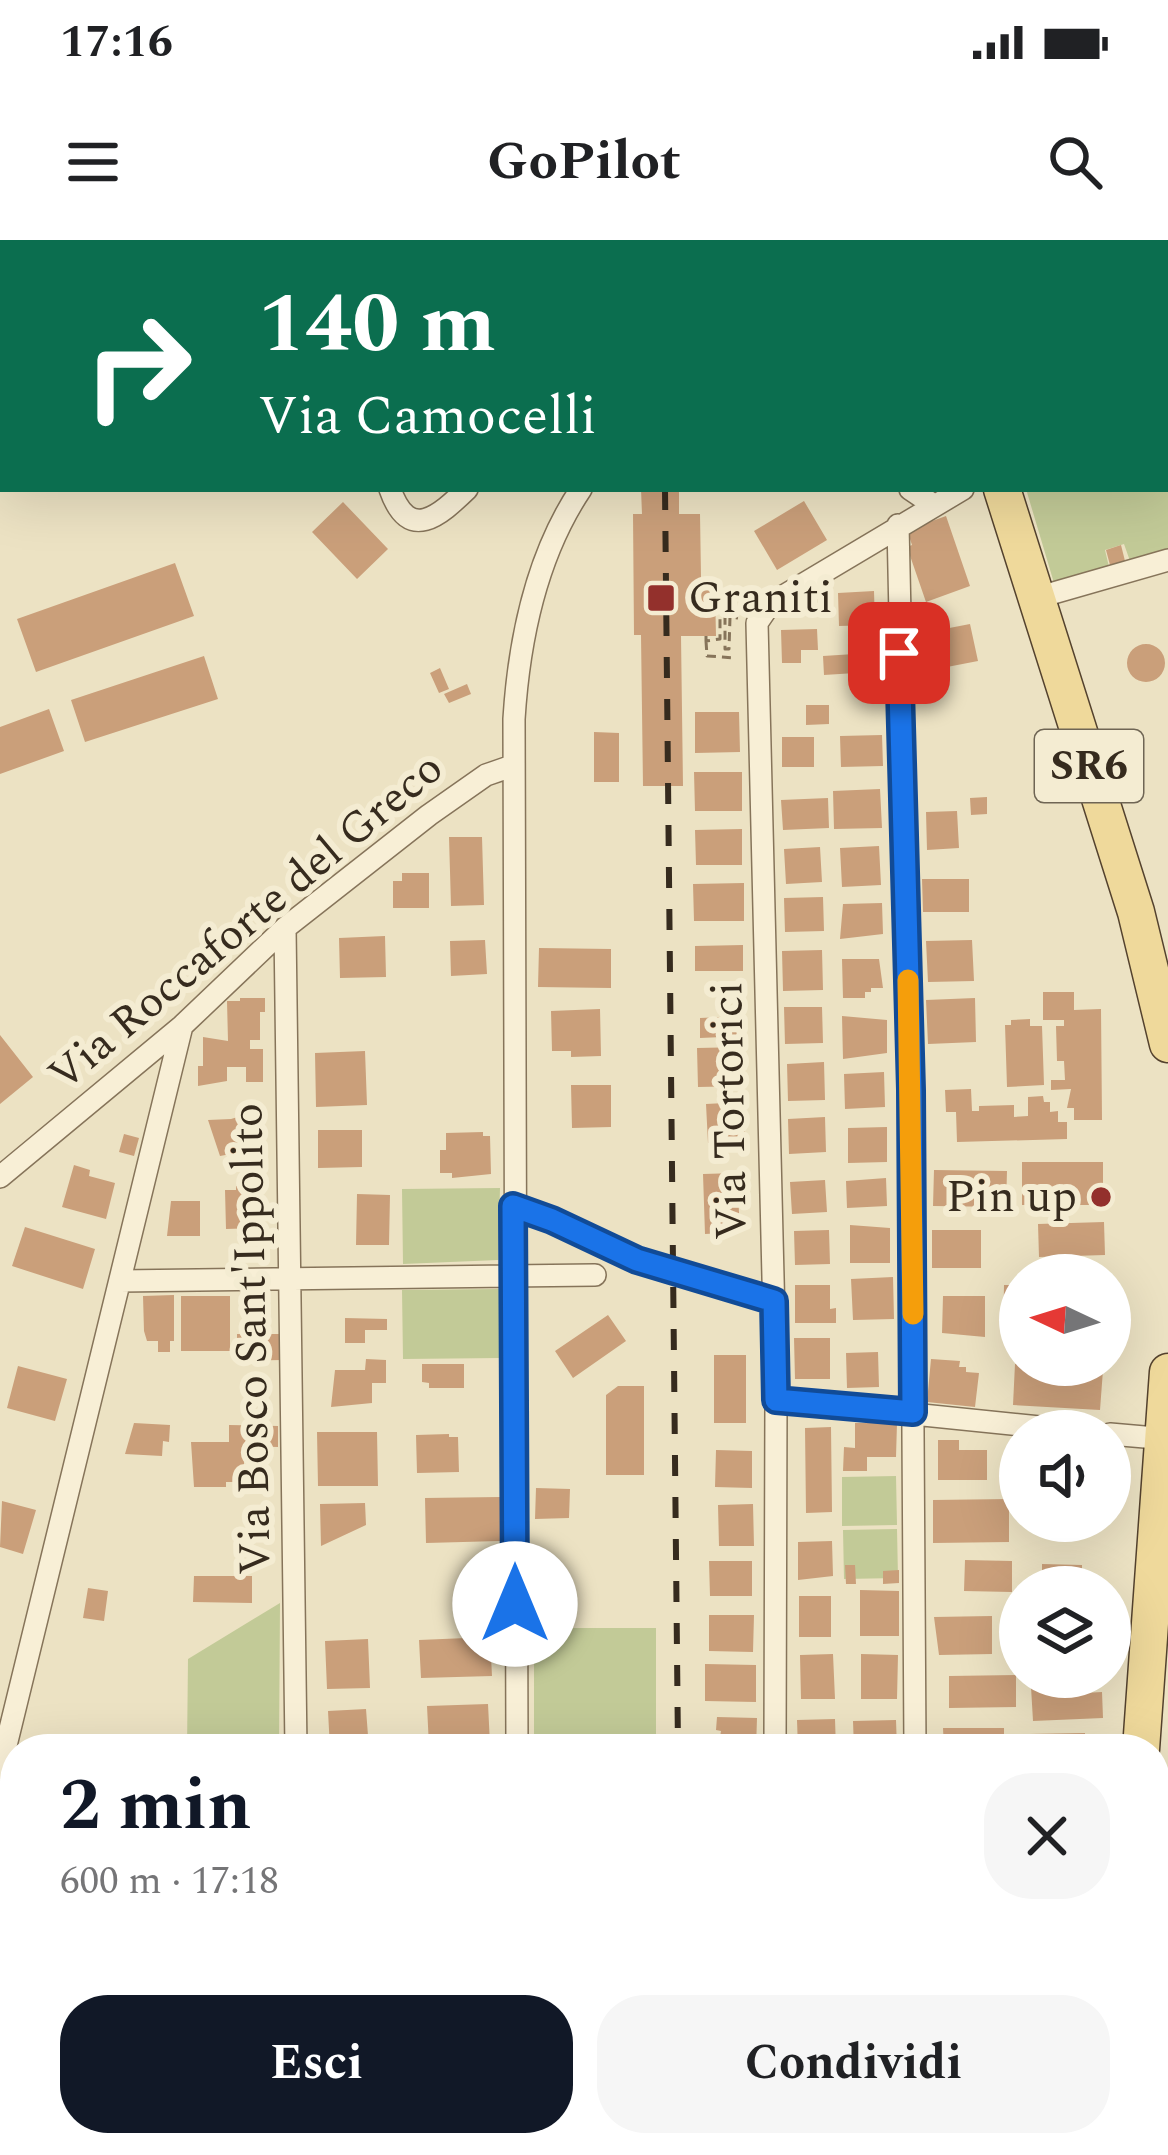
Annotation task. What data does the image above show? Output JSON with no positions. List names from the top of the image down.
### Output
{
  "streets": {
    "main road": ["SR6"],
    "street": ["Via Roccaforte del Greco", "Via Tortorici", "Via Bosco Sant'Ippolito"]
  },
  "crossings": [
    ["Via Roccaforte del Greco", "Via Bosco Sant'Ippolito"]
  ],
  "places": {
    "transit": ["Graniti"],
    "other": ["Pin up"]
  },
  "north": "left",
  "page": {
    "status": "17:16",
    "header": "GoPilot",
    "turn": ["140 m", "Via Camocelli"],
    "heading": ["2 min", "600 m · 17:18"],
    "buttons": ["Esci", "Condividi"]
  }
}
